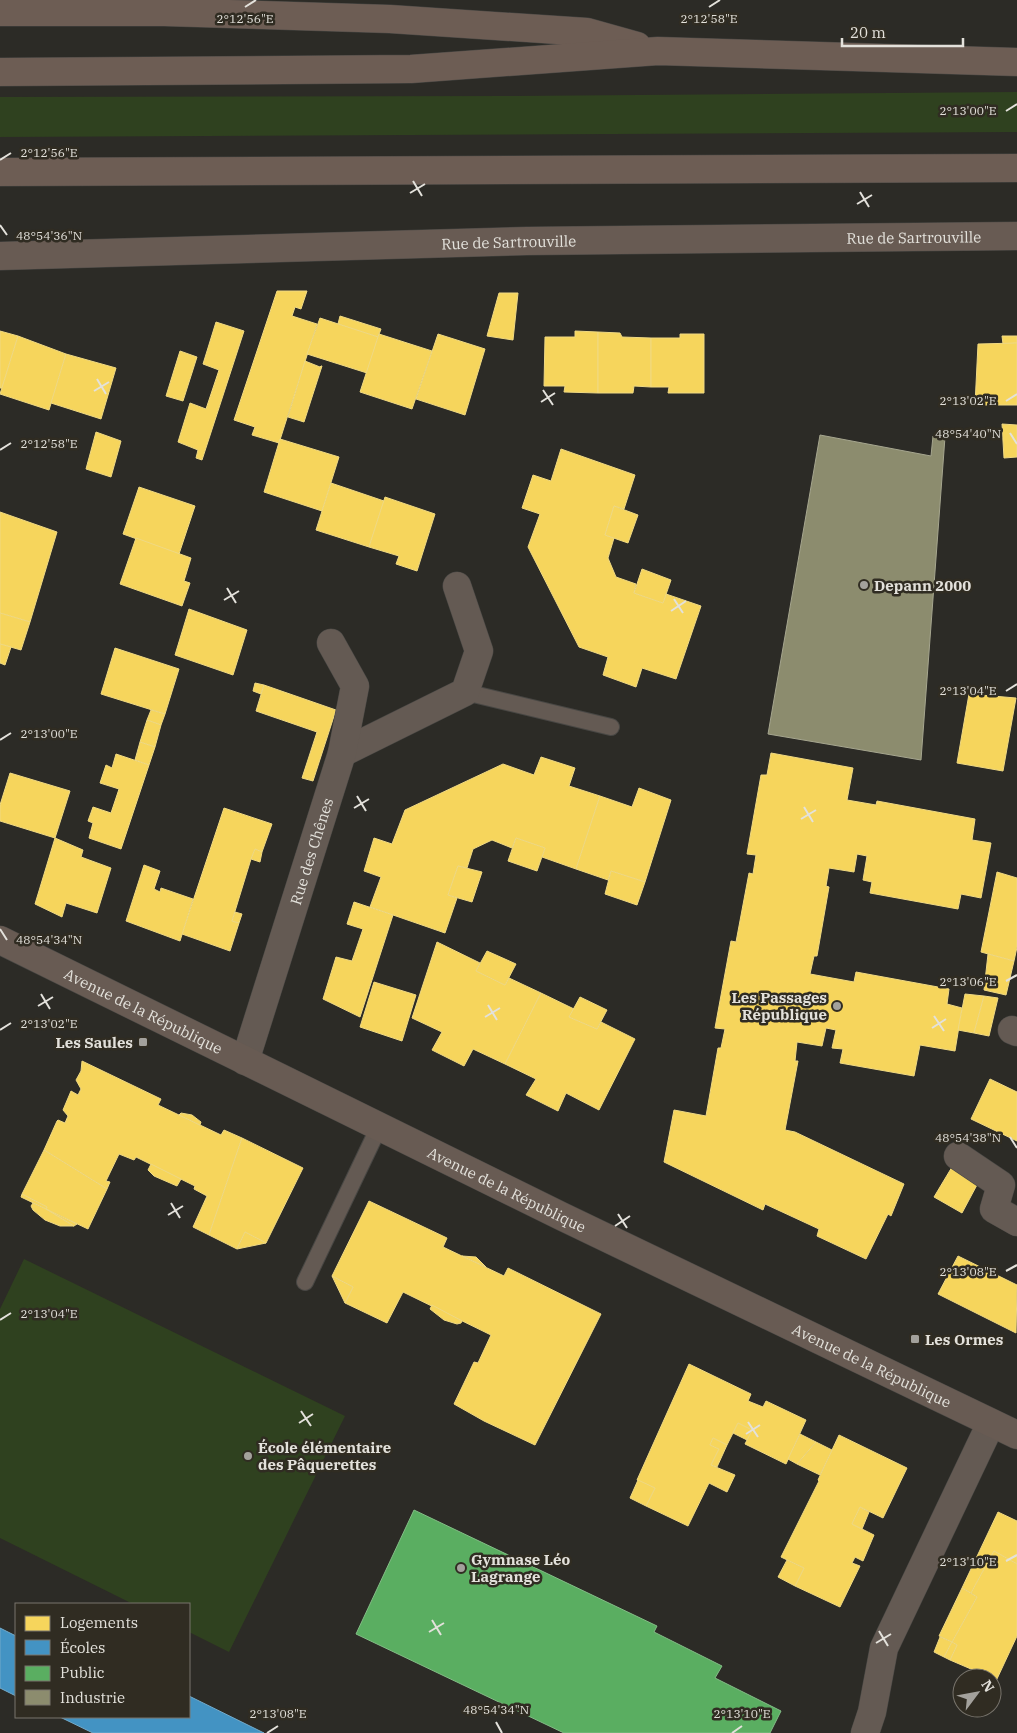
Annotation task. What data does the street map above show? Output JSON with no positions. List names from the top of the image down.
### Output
{
  "streets": {
    "main road": ["Rue de Sartrouville", "Avenue de la République"],
    "street": ["Rue des Chênes"]
  },
  "crossings": [
    ["Rue des Chênes", "Avenue de la République"]
  ],
  "places": {
    "other": [
      "Depann 2000",
      "Les Passages République",
      "École élémentaire des Pâquerettes",
      "Gymnase Léo Lagrange"
    ],
    "transit": ["Les Saules", "Les Ormes"]
  },
  "legend": [
    "Logements",
    "Écoles",
    "Public",
    "Industrie"
  ],
  "scale_bar": "20 m",
  "north": "top right",
  "coordinates": [
    "2°12'56\"E",
    "2°12'58\"E",
    "2°13'00\"E",
    "48°54'36\"N",
    "2°13'02\"E",
    "48°54'40\"N",
    "2°13'04\"E",
    "48°54'34\"N",
    "2°13'06\"E",
    "48°54'38\"N",
    "2°13'08\"E",
    "2°13'10\"E"
  ]
}
